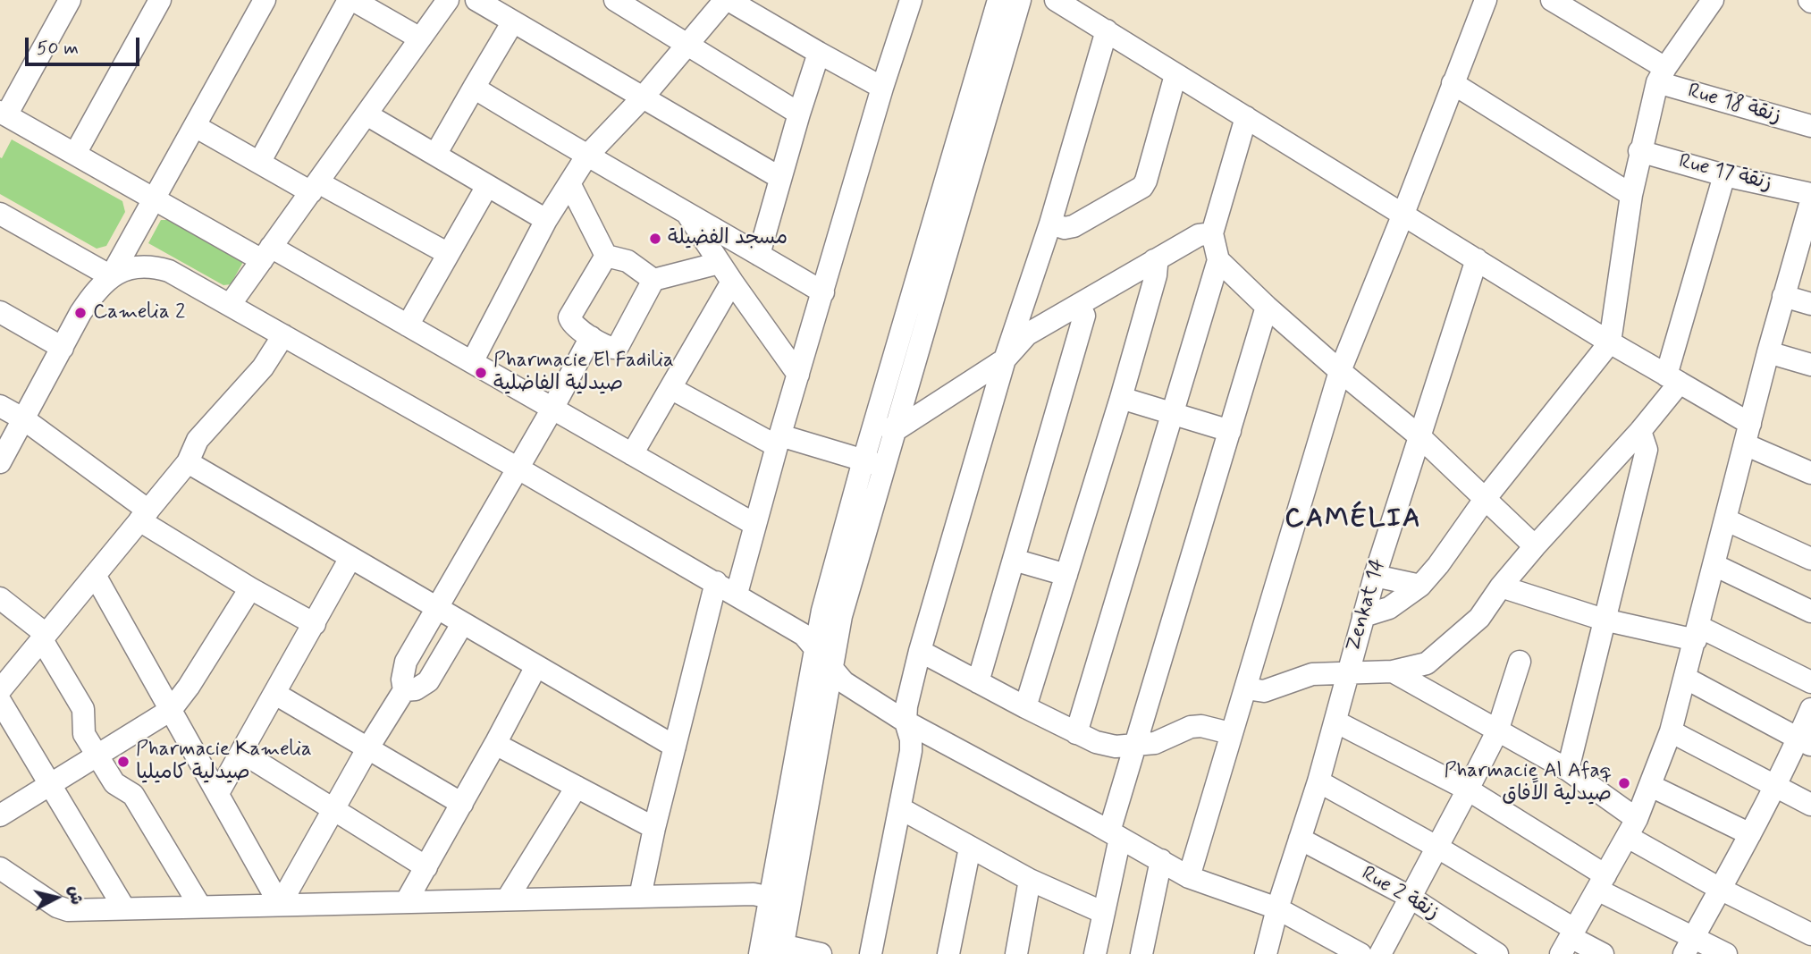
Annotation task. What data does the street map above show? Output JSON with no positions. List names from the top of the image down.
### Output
{
  "streets": {
    "street": [
      "Rue 18 زنقة",
      "Rue 17 زنقة",
      "Zenkat 14",
      "Rue 2 زنقة"
    ]
  },
  "crossings": [
    ["Zenkat 14", "Rue 2 زنقة"]
  ],
  "districts": ["CAMÉLIA"],
  "places": [
    "مسجد الفضيلة",
    "Camelia 2",
    "Pharmacie El Fadilia صيدلية الفاضلية",
    "Pharmacie Kamelia صيدلية كاميليا",
    "Pharmacie Al Afaq صيدلية الاًفاق"
  ],
  "scale_bar": "50 m",
  "north": "right"
}
